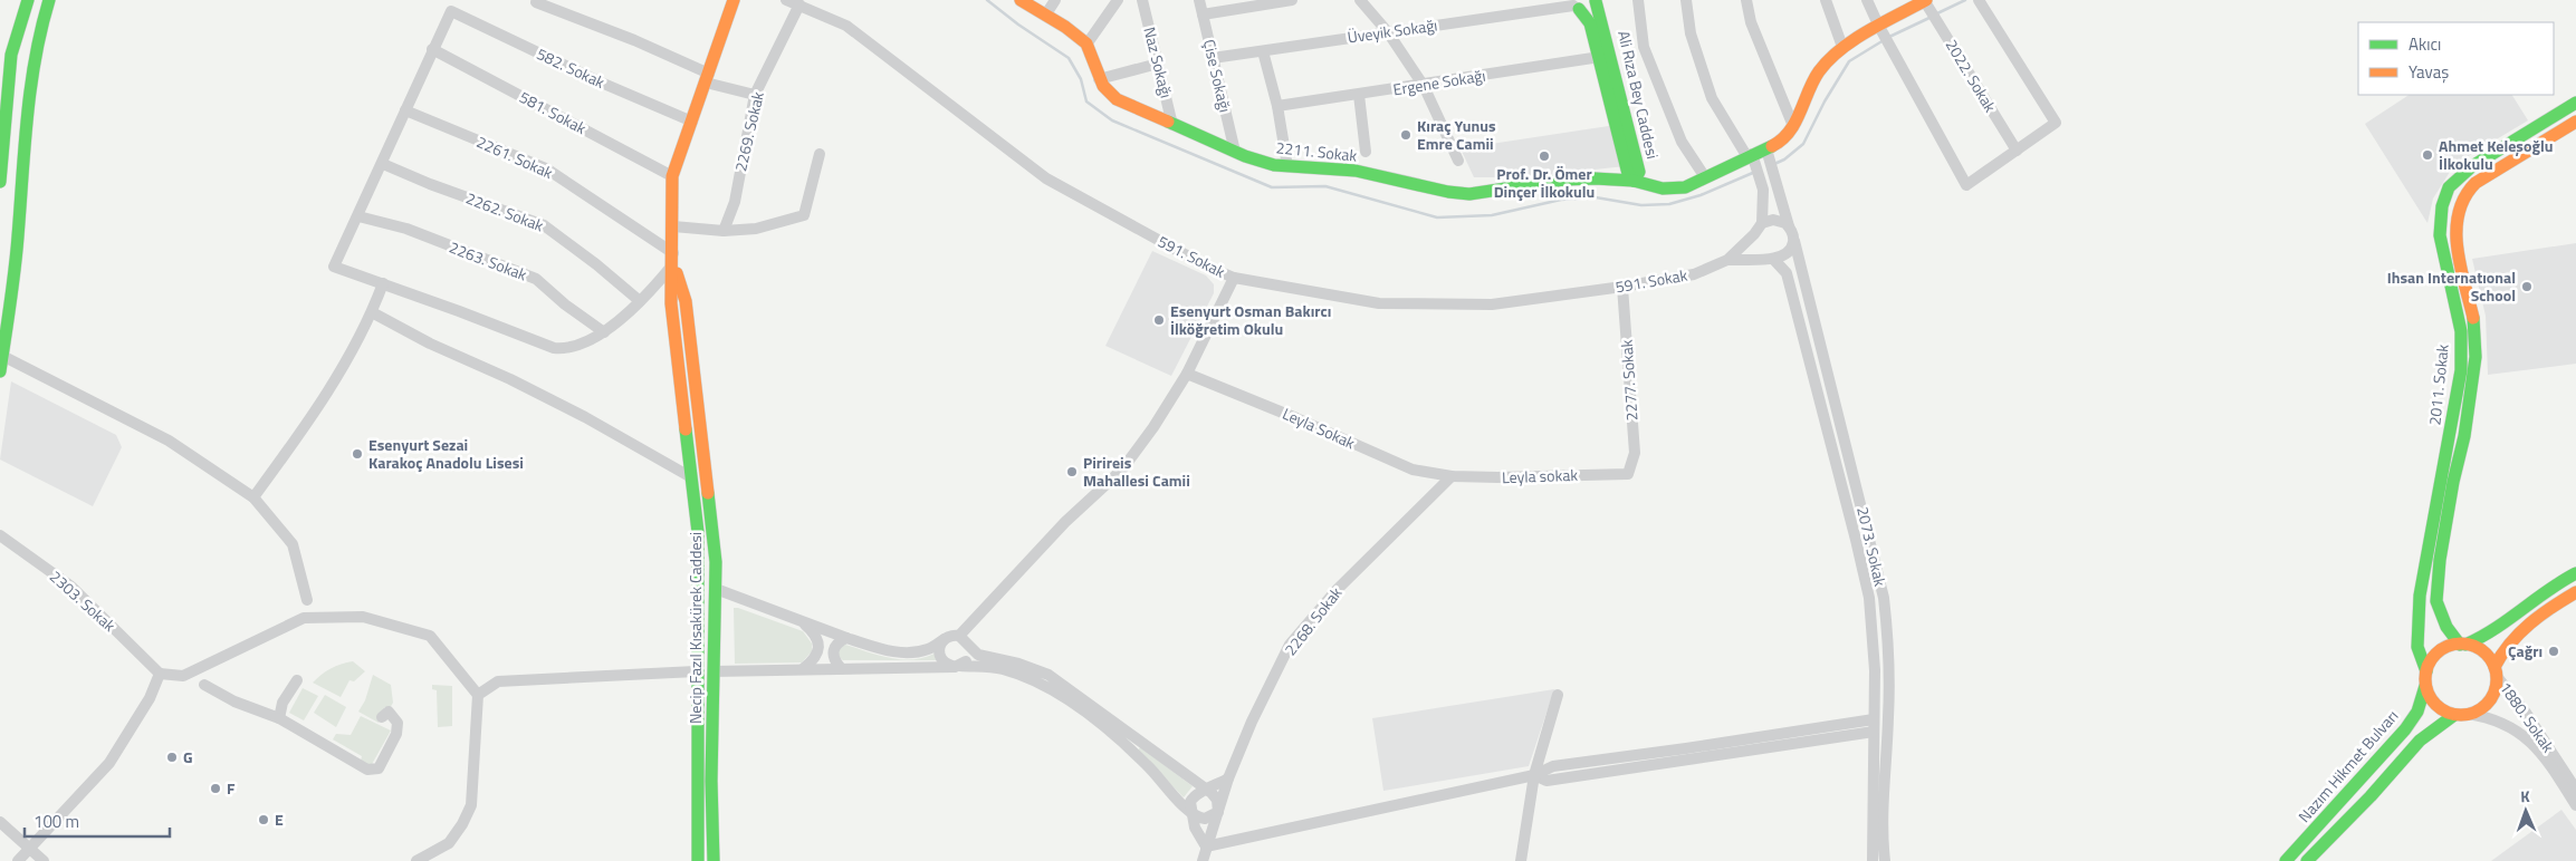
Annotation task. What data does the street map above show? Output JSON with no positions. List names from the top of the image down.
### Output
{
  "streets": {
    "street": [
      "Üveyik Sokağı",
      "Naz Sokağı",
      "582. Sokak",
      "Çise Sokağı",
      "2022. Sokak",
      "Ergene Sokağı",
      "Ali Rıza Bey Caddesi",
      "581. Sokak",
      "2269. Sokak",
      "2211. Sokak",
      "2261. Sokak",
      "2262. Sokak",
      "591. Sokak",
      "2263. Sokak",
      "2277. Sokak",
      "2011. Sokak",
      "Leyla Sokak",
      "Leyla sokak",
      "2073. Sokak",
      "2303. Sokak",
      "2268. Sokak",
      "Necip Fazıl Kısakürek Caddesi",
      "1880. Sokak",
      "Nazım Hikmet Bulvarı"
    ]
  },
  "crossings": [
    ["Üveyik Sokağı", "Çise Sokağı"],
    ["Üveyik Sokağı", "Ali Rıza Bey Caddesi"],
    ["Naz Sokağı", "2211. Sokak"],
    ["582. Sokak", "581. Sokak"],
    ["582. Sokak", "Necip Fazıl Kısakürek Caddesi"],
    ["Çise Sokağı", "2211. Sokak"],
    ["Ergene Sokağı", "Ali Rıza Bey Caddesi"],
    ["Ali Rıza Bey Caddesi", "2211. Sokak"],
    ["581. Sokak", "Necip Fazıl Kısakürek Caddesi"],
    ["2269. Sokak", "591. Sokak"],
    ["2261. Sokak", "Necip Fazıl Kısakürek Caddesi"],
    ["591. Sokak", "2277. Sokak"],
    ["2277. Sokak", "Leyla sokak"],
    ["2011. Sokak", "1880. Sokak"],
    ["2011. Sokak", "Nazım Hikmet Bulvarı"],
    ["Leyla Sokak", "Leyla sokak"],
    ["Leyla Sokak", "2268. Sokak"],
    ["Leyla sokak", "2268. Sokak"],
    ["1880. Sokak", "Nazım Hikmet Bulvarı"]
  ],
  "places": [
    "Kıraç Yunus Emre Camii",
    "Ahmet Keleşoğlu İlkokulu",
    "Prof. Dr. Ömer Dinçer İlkokulu",
    "Ihsan Internatıonal School",
    "Esenyurt Osman Bakırcı İlköğretim Okulu",
    "Esenyurt Sezai Karakoç Anadolu Lisesi",
    "Pirireis Mahallesi Camii",
    "Çağrı",
    "G",
    "F",
    "E"
  ],
  "legend": ["Akıcı", "Yavaş"],
  "scale_bar": "100 m",
  "north": "top"
}
